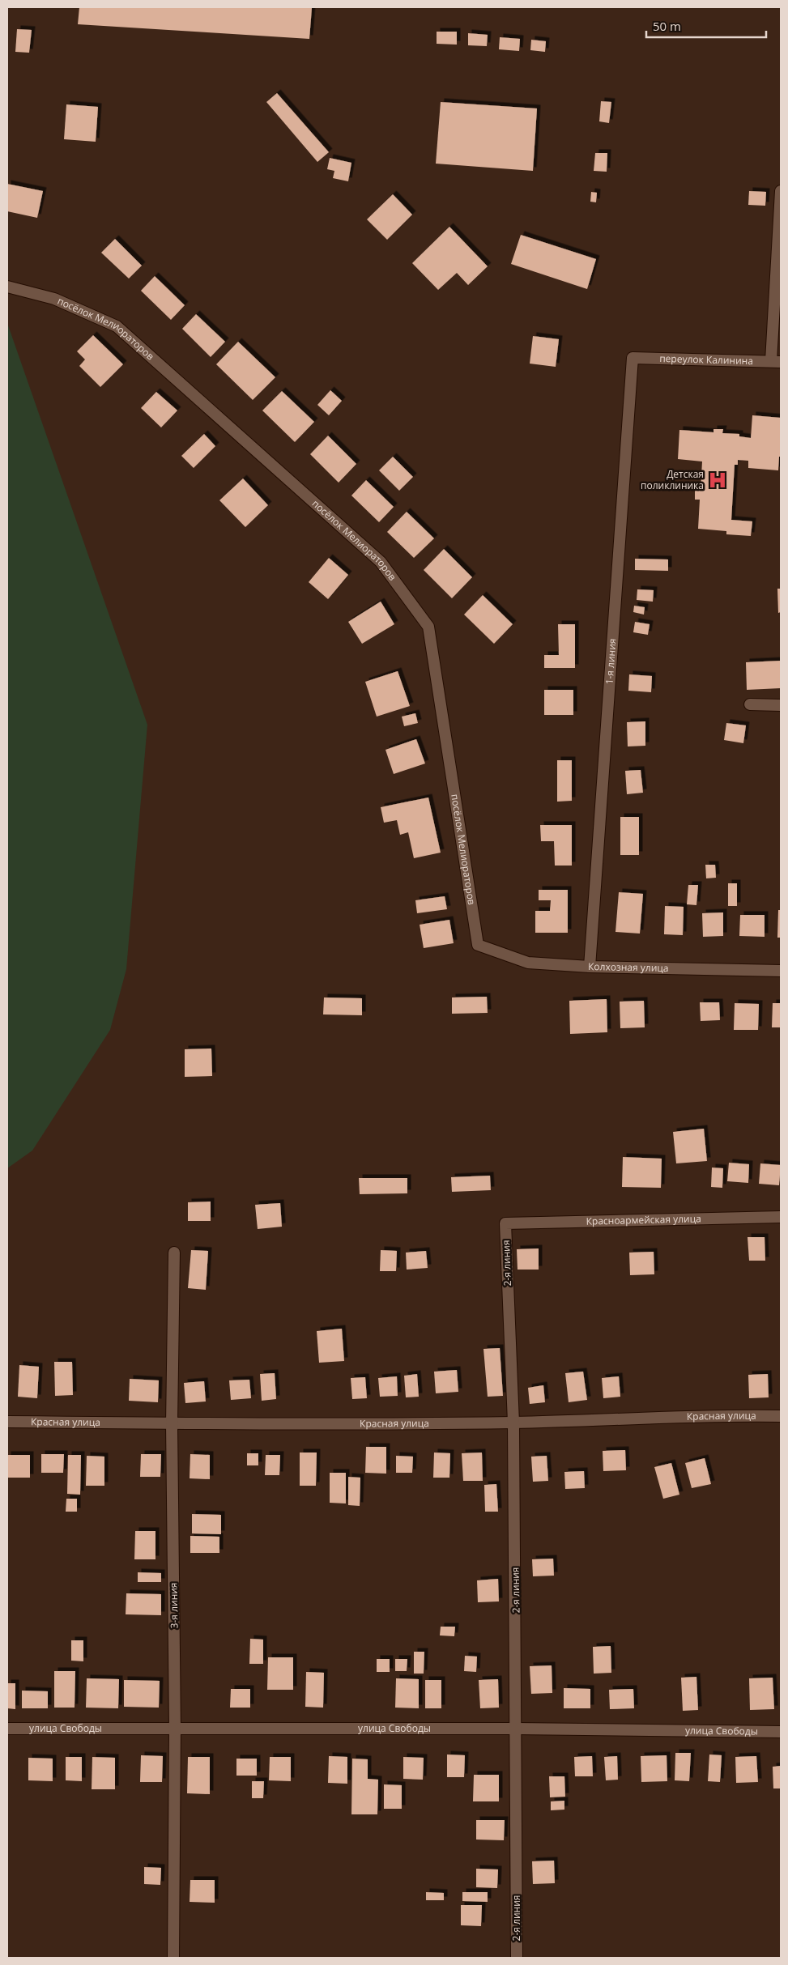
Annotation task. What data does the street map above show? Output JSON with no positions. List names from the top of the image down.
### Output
{
  "streets": {
    "street": [
      "посёлок Мелиораторов",
      "переулок Калинина",
      "1-я линия",
      "Колхозная улица",
      "Красноармейская улица",
      "2-я линия",
      "Красная улица",
      "3-я линия",
      "улица Свободы"
    ]
  },
  "crossings": [
    ["посёлок Мелиораторов", "Колхозная улица"],
    ["переулок Калинина", "1-я линия"],
    ["1-я линия", "Колхозная улица"],
    ["Красноармейская улица", "2-я линия"],
    ["2-я линия", "Красная улица"],
    ["2-я линия", "улица Свободы"],
    ["Красная улица", "3-я линия"],
    ["3-я линия", "улица Свободы"]
  ],
  "places": {
    "hospital": ["Детская поликлиника"]
  },
  "scale_bar": "50 m"
}
